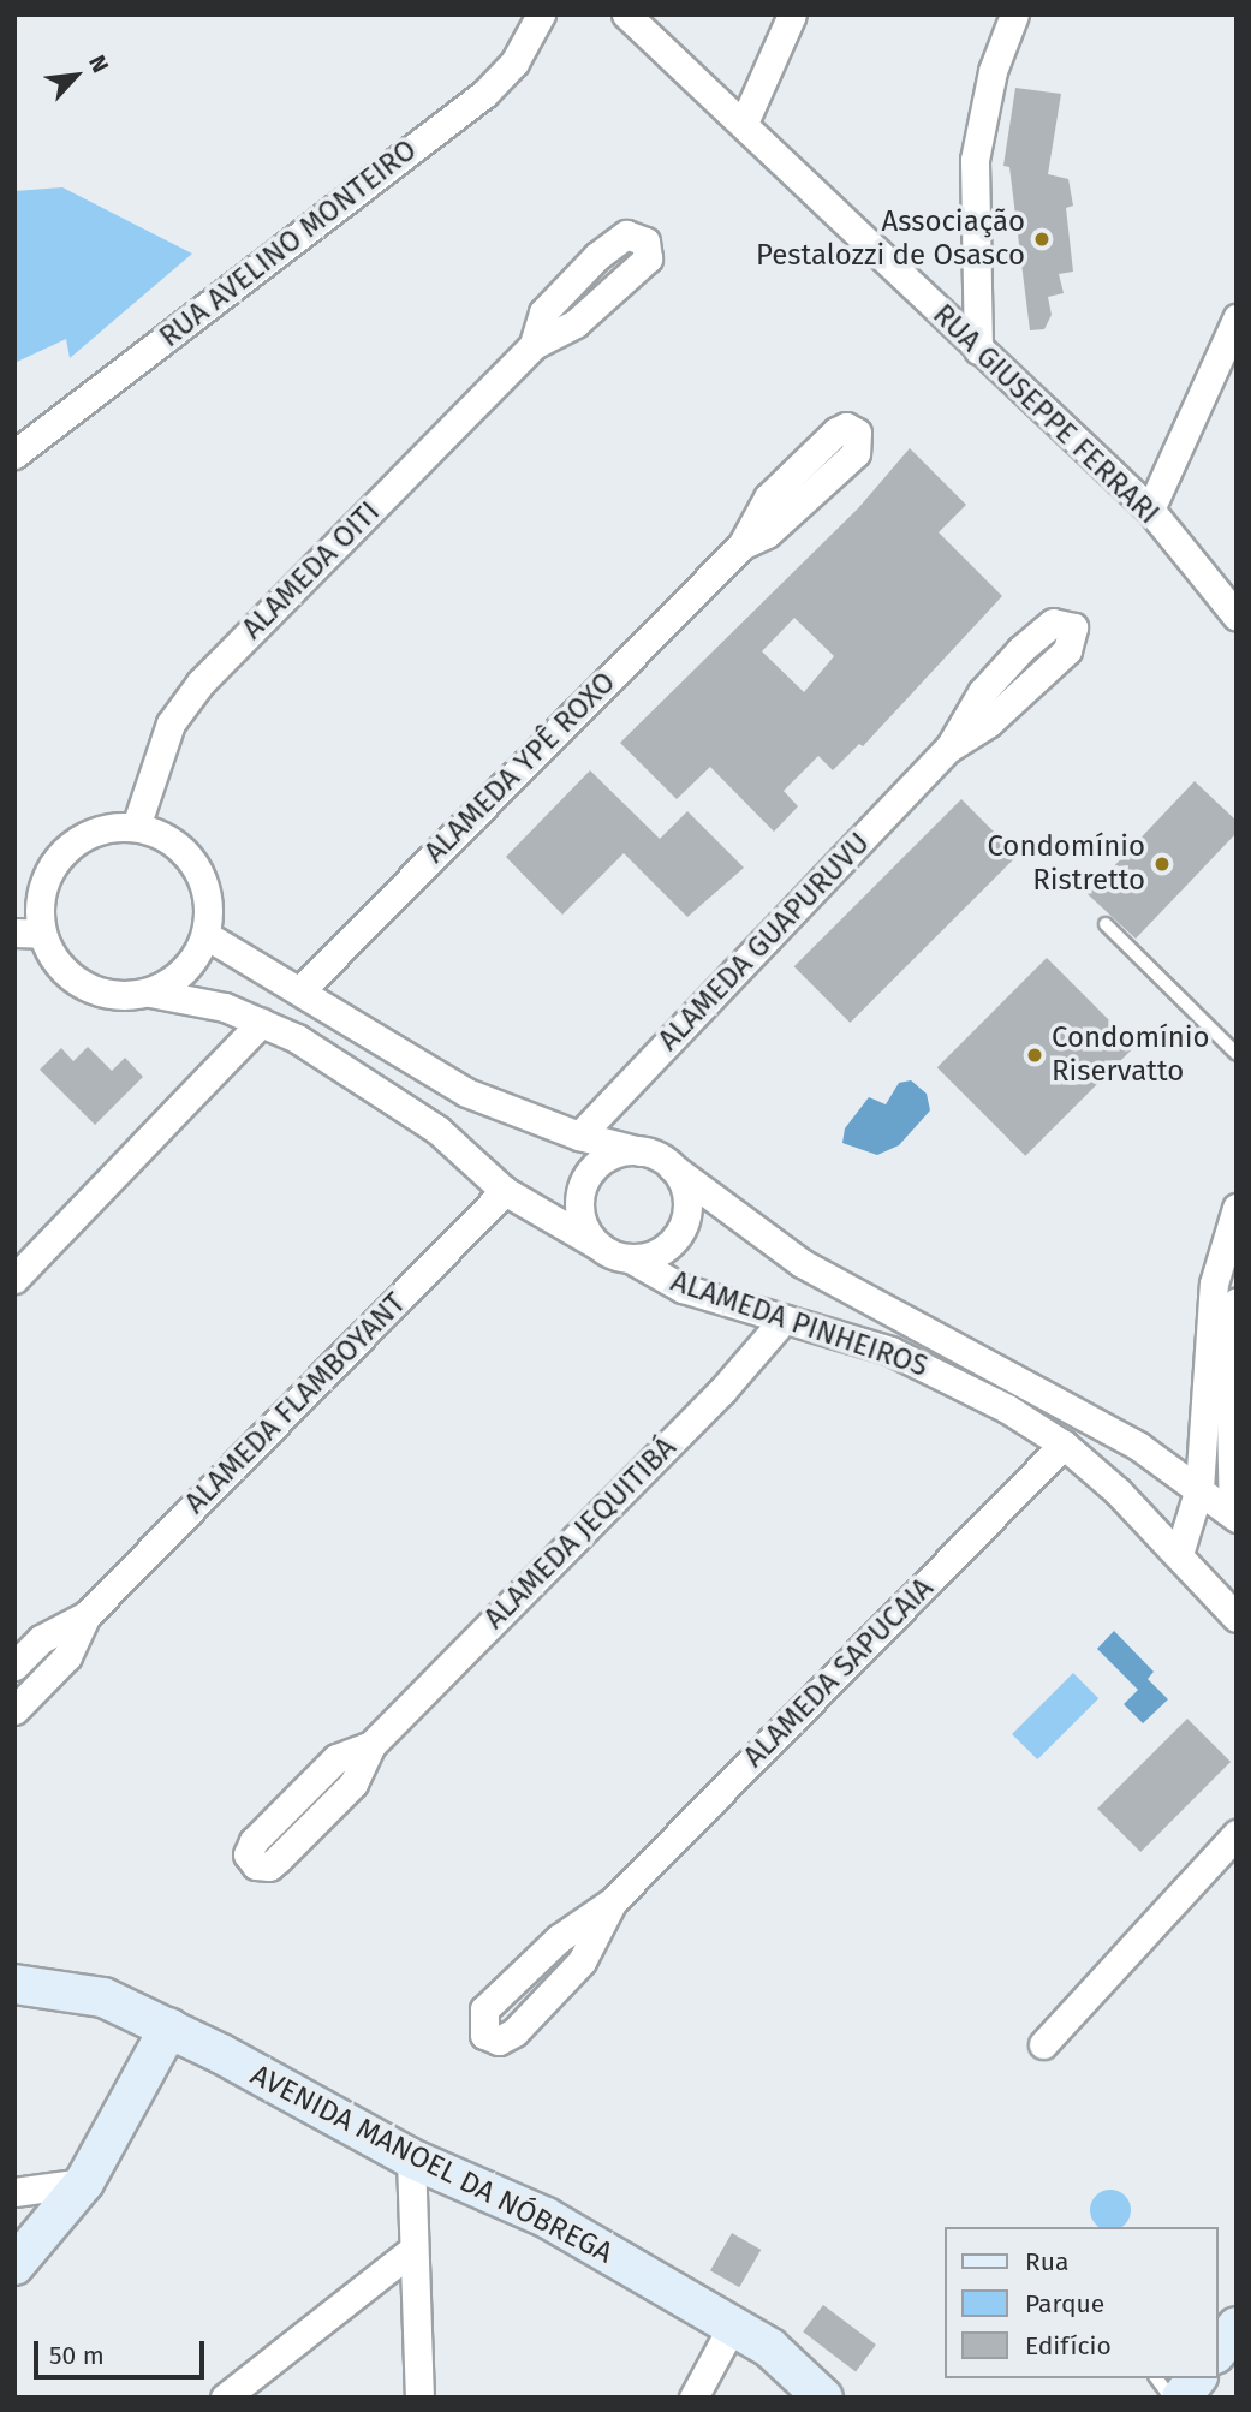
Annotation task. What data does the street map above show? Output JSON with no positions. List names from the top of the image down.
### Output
{
  "streets": {
    "main road": ["AVENIDA MANOEL DA NÓBREGA"],
    "street": [
      "RUA AVELINO MONTEIRO",
      "RUA GIUSEPPE FERRARI",
      "ALAMEDA OITI",
      "ALAMEDA YPÊ ROXO",
      "ALAMEDA GUAPURUVU",
      "ALAMEDA PINHEIROS",
      "ALAMEDA FLAMBOYANT",
      "ALAMEDA JEQUITIBÁ",
      "ALAMEDA SAPUCAIA"
    ]
  },
  "crossings": [
    ["ALAMEDA PINHEIROS", "ALAMEDA JEQUITIBÁ"],
    ["ALAMEDA PINHEIROS", "ALAMEDA SAPUCAIA"]
  ],
  "places": ["Associação Pestalozzi de Osasco", "Condomínio Ristretto", "Condomínio Riservatto"],
  "legend": ["Rua", "Parque", "Edifício"],
  "scale_bar": "50 m",
  "north": "top right"
}
